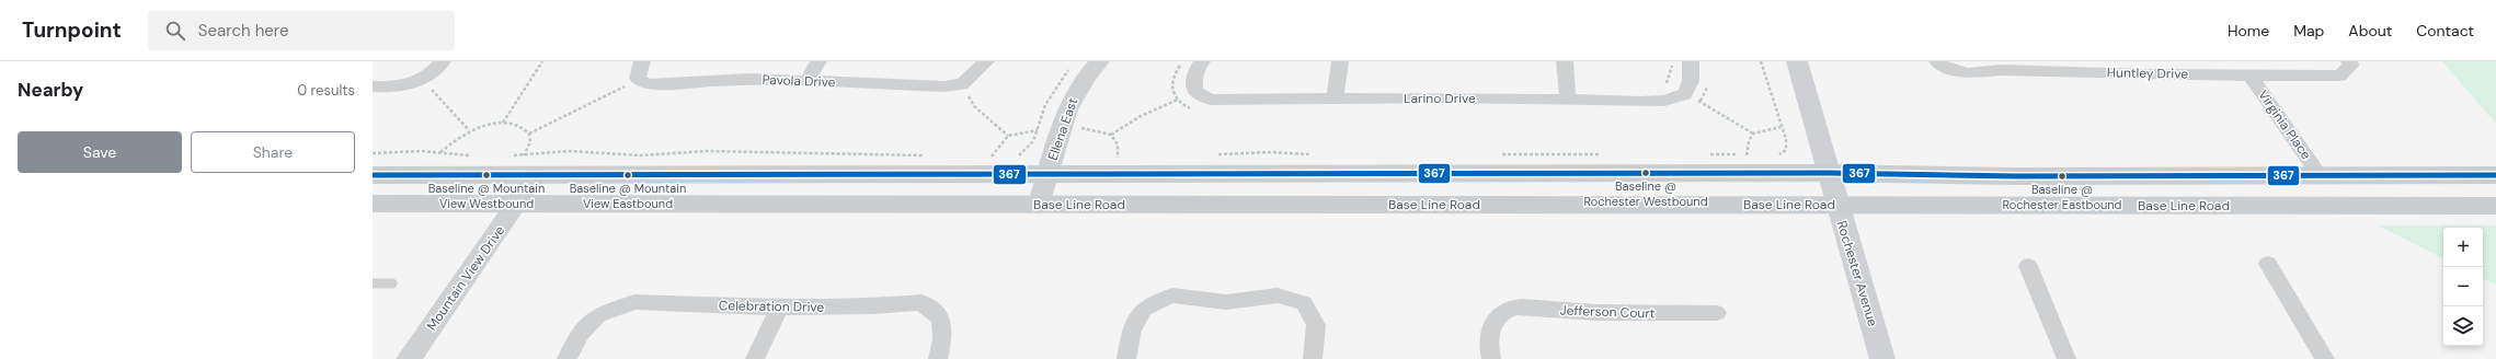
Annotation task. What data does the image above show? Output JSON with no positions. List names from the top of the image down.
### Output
{
  "streets": {
    "main road": ["Base Line Road", "Rochester Avenue"],
    "street": [
      "Huntley Drive",
      "Pavola Drive",
      "Larino Drive",
      "Virginia Place",
      "Ellena East",
      "Mountain View Drive",
      "Celebration Drive",
      "Jefferson Court"
    ]
  },
  "crossings": [
    ["Huntley Drive", "Virginia Place"],
    ["Ellena East", "Base Line Road"],
    ["Base Line Road", "Rochester Avenue"],
    ["Base Line Road", "Mountain View Drive"]
  ],
  "places": [
    "Baseline @ Rochester Westbound",
    "Baseline @ Mountain View Westbound",
    "Baseline @ Mountain View Eastbound",
    "Baseline @ Rochester Eastbound"
  ],
  "lines": ["transit line 367"],
  "page": {
    "header": "Turnpoint",
    "search": "Search here",
    "nav": [
      "Home",
      "Map",
      "About",
      "Contact"
    ],
    "heading": ["Nearby", "0 results"],
    "buttons": ["Save", "Share"],
    "map_buttons": ["+", "−"]
  }
}
